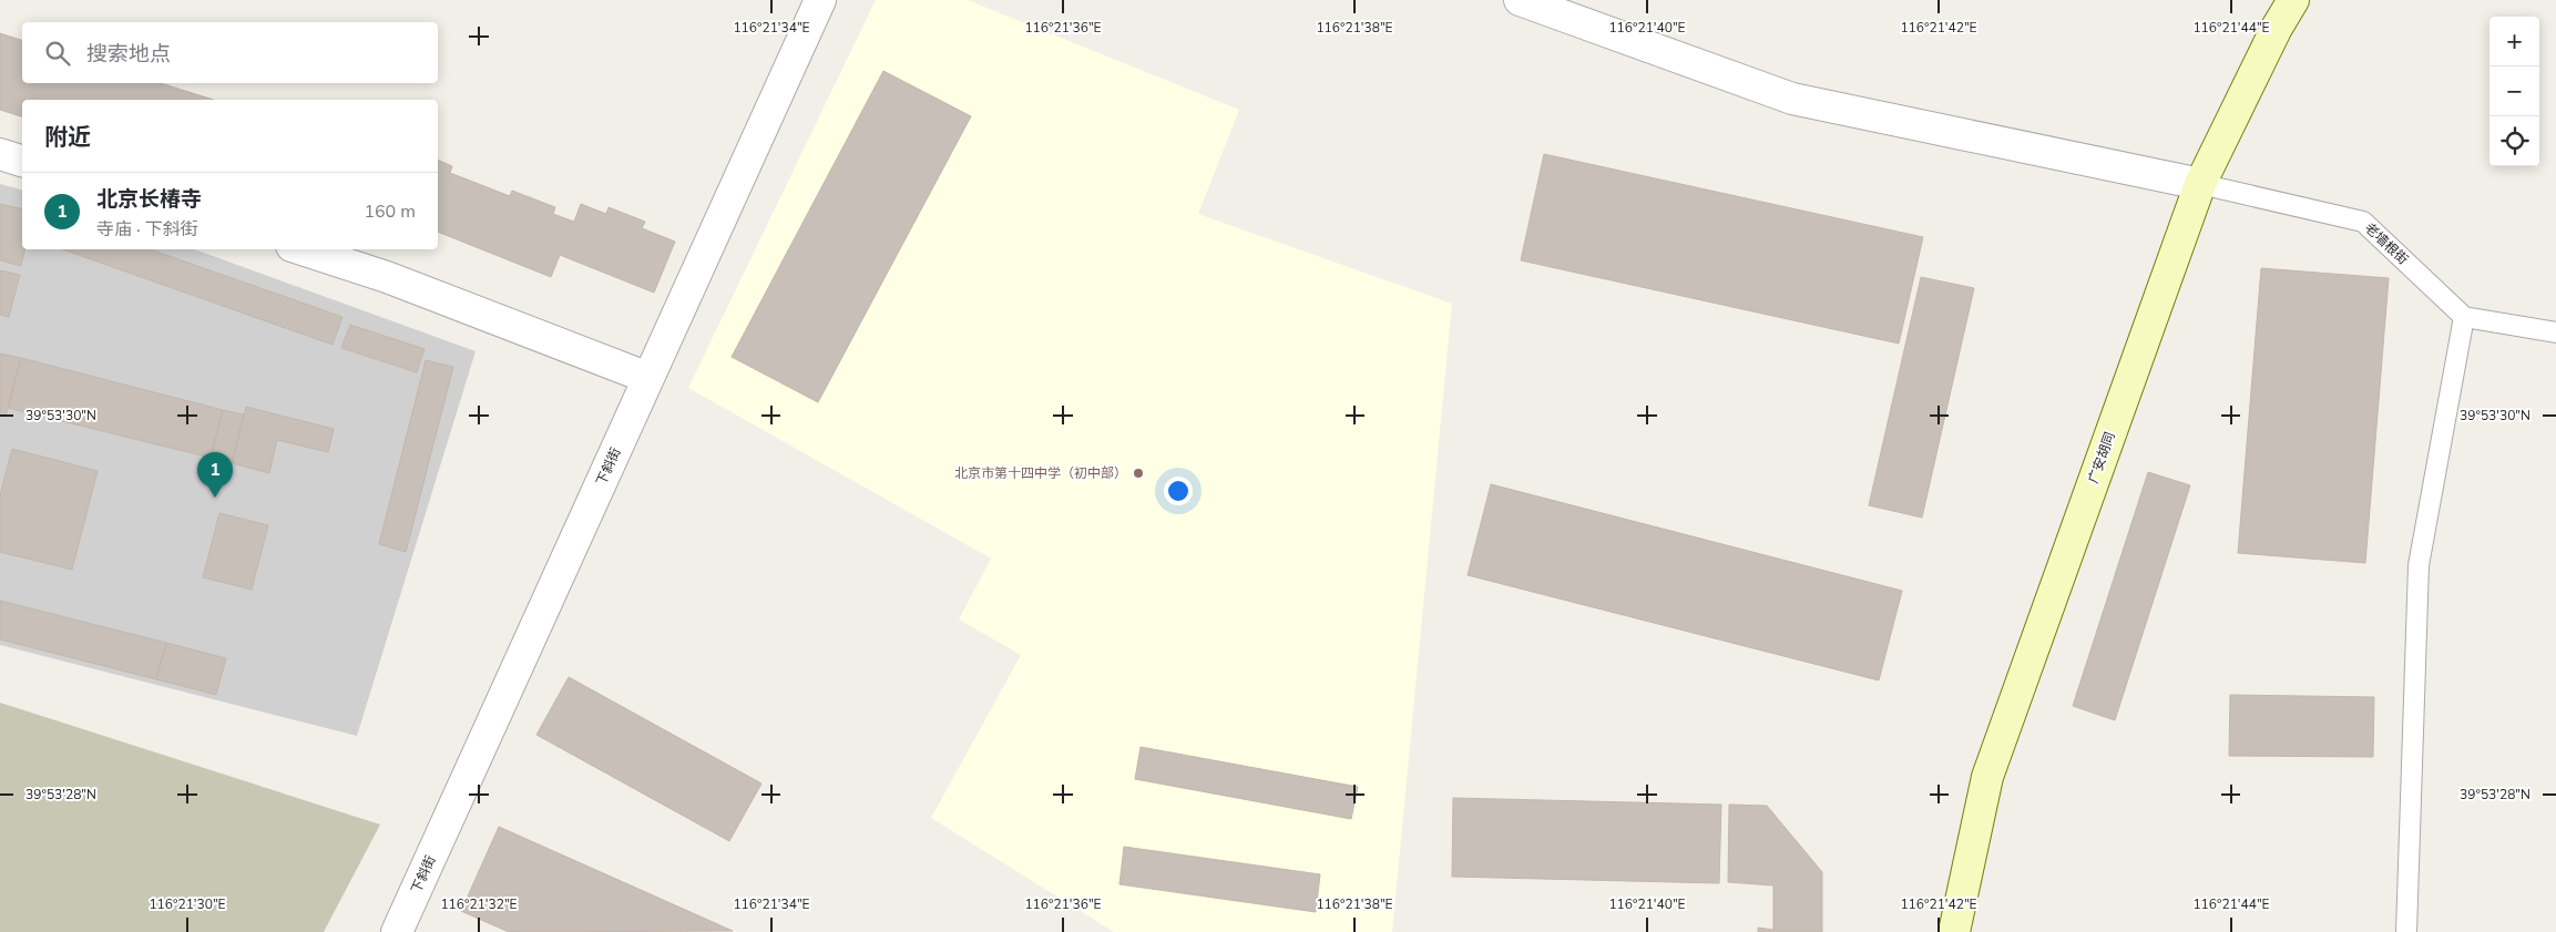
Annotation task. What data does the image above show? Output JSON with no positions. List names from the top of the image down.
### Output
{
  "streets": {
    "street": ["广安胡同", "下斜街"],
    "lane": ["老墙根街"]
  },
  "crossings": [
    ["老墙根街", "广安胡同"]
  ],
  "places": ["北京市第十四中学（初中部）"],
  "page": {
    "map_buttons": ["+", "−"],
    "search": "搜索地点",
    "heading": "附近",
    "list": [
      {
        "mark": "1",
        "name": "北京长椿寺",
        "note": "寺庙 · 下斜街",
        "value": "160 m"
      }
    ],
    "pins": "1"
  },
  "coordinates": [
    "116°21'34\"E",
    "116°21'36\"E",
    "116°21'38\"E",
    "116°21'40\"E",
    "116°21'42\"E",
    "116°21'44\"E",
    "39°53'30\"N",
    "39°53'28\"N",
    "116°21'30\"E",
    "116°21'32\"E"
  ]
}
